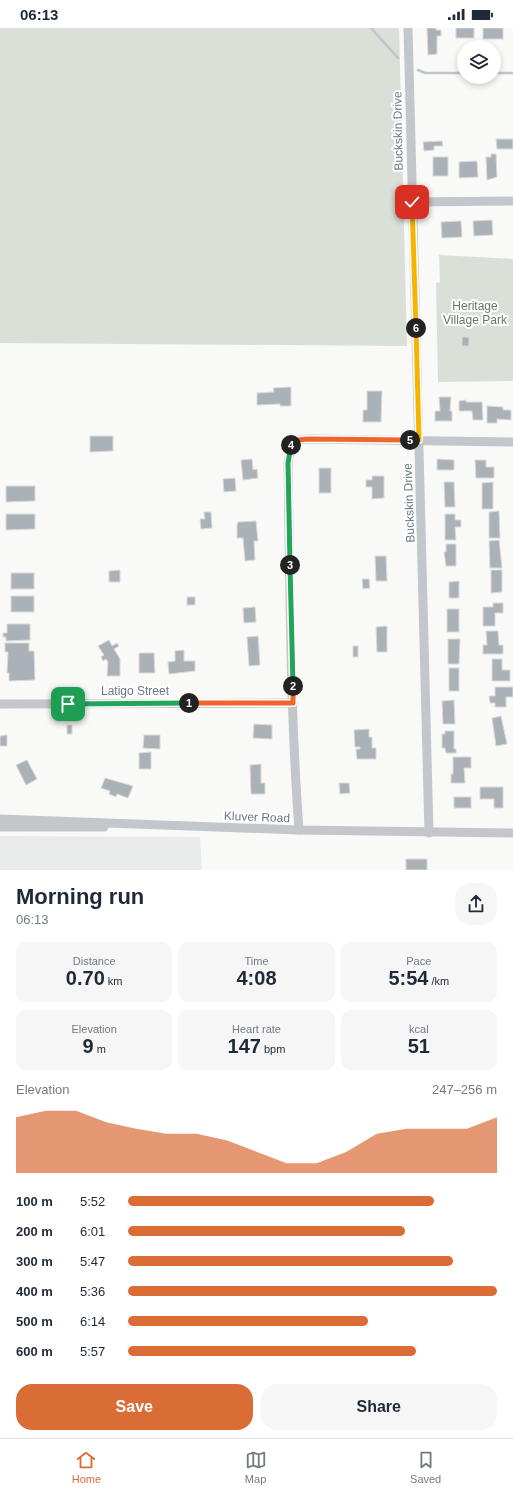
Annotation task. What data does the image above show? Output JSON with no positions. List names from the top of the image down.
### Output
{
  "streets": {
    "street": ["Buckskin Drive", "Latigo Street", "Kluver Road"]
  },
  "crossings": [
    ["Buckskin Drive", "Kluver Road"]
  ],
  "parks": ["Heritage Village Park"],
  "page": {
    "status": "06:13",
    "pins": [
      "6",
      "5",
      "4",
      "3",
      "2",
      "1"
    ],
    "heading": ["Morning run", "06:13"],
    "stats": [
      ["Distance", "0.70 km"],
      ["Time", "4:08"],
      ["Pace", "5:54 /km"],
      ["Elevation", "9 m"],
      ["Heart rate", "147 bpm"],
      ["kcal", "51"]
    ],
    "chart": ["Elevation", "247–256 m"],
    "list": [
      {
        "name": "100 m",
        "note": "5:52"
      },
      {
        "name": "200 m",
        "note": "6:01"
      },
      {
        "name": "300 m",
        "note": "5:47"
      },
      {
        "name": "400 m",
        "note": "5:36"
      },
      {
        "name": "500 m",
        "note": "6:14"
      },
      {
        "name": "600 m",
        "note": "5:57"
      }
    ],
    "buttons": ["Save", "Share"],
    "tabs": ["Home", "Map", "Saved"]
  }
}
